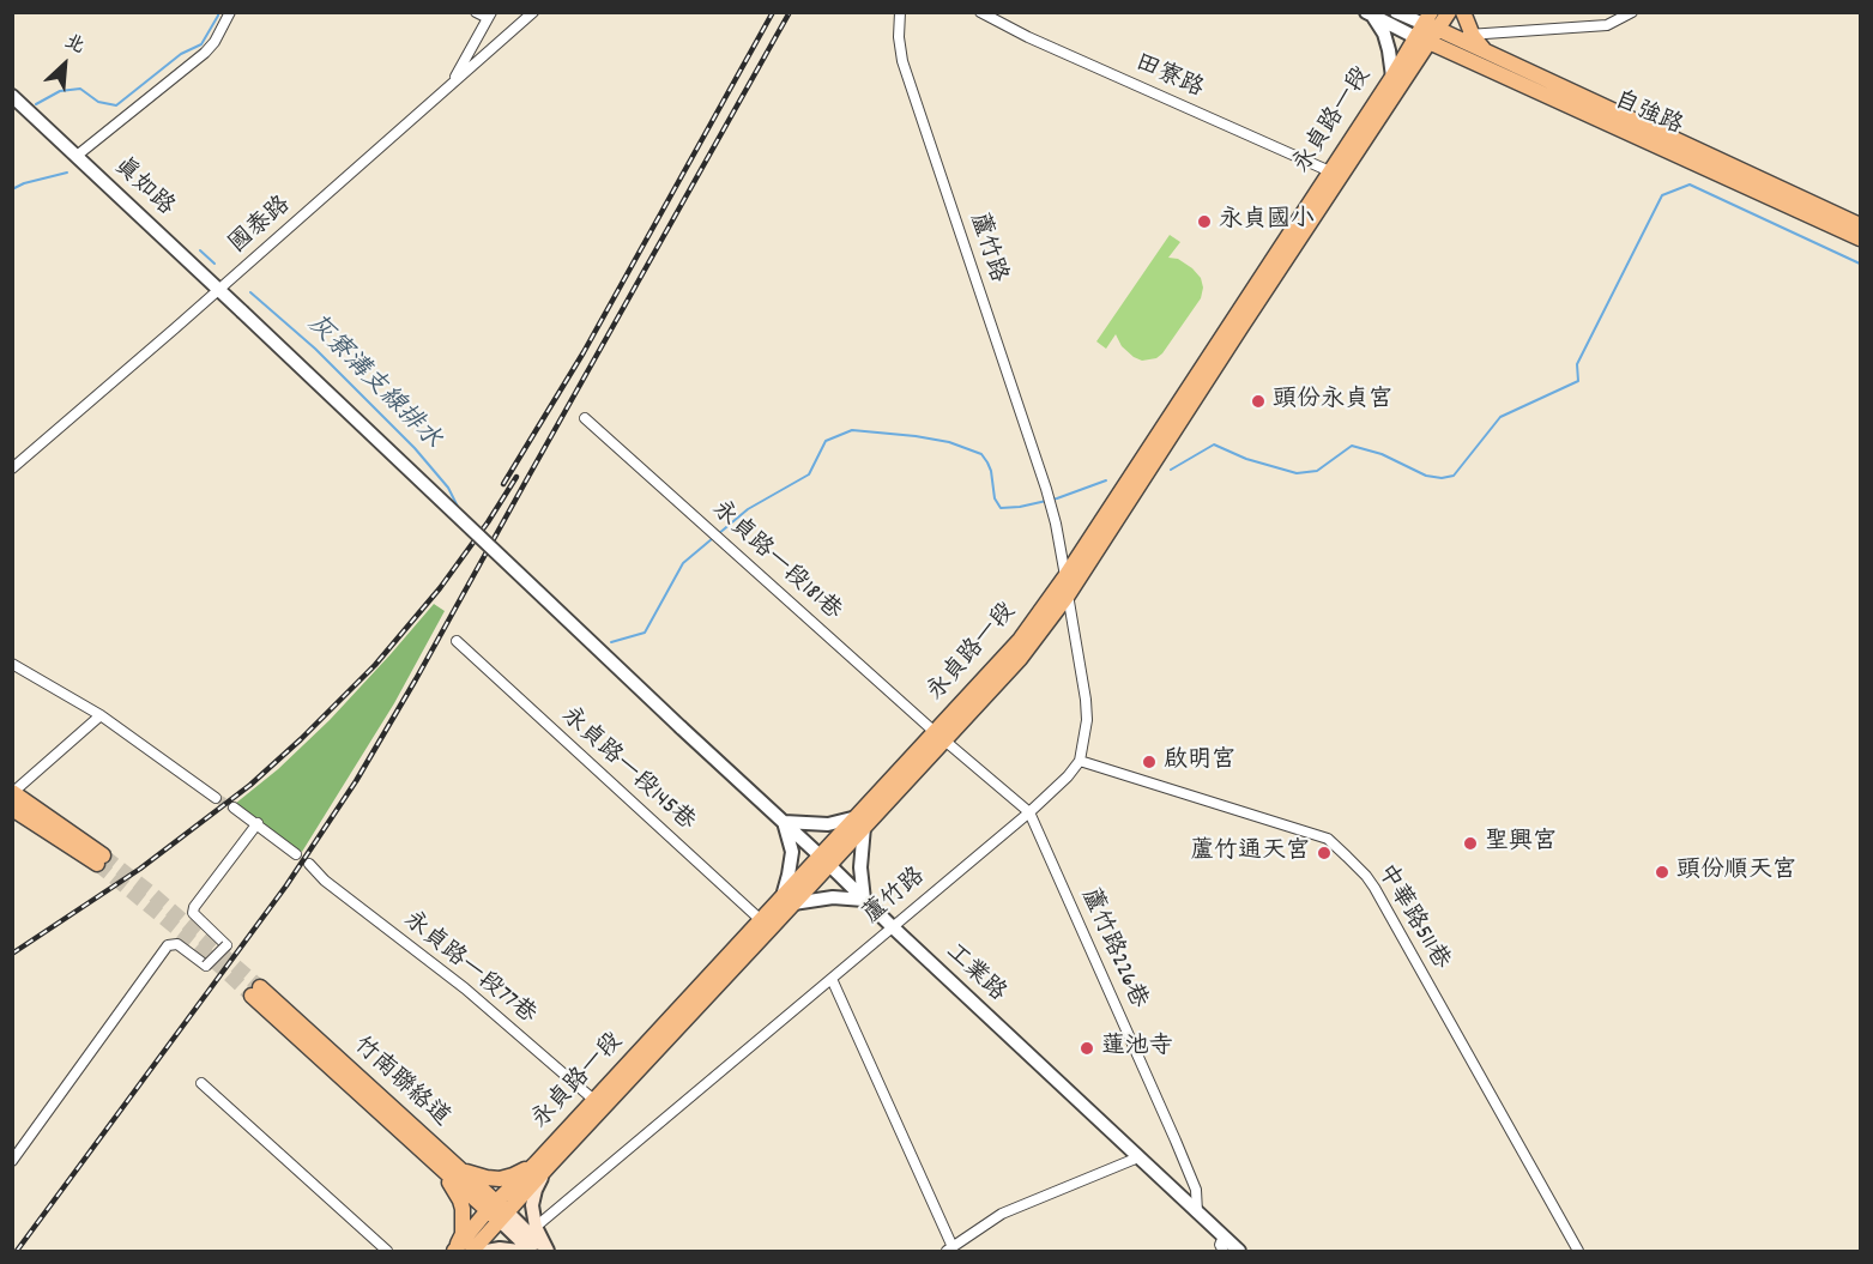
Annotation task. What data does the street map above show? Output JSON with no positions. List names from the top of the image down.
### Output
{
  "streets": {
    "main road": ["自強路", "永貞路一段", "竹南聯絡道"],
    "street": [
      "田寮路",
      "真如路",
      "國泰路",
      "蘆竹路",
      "永貞路一段181巷",
      "永貞路一段145巷",
      "中華路511巷",
      "蘆竹路226巷",
      "永貞路一段77巷",
      "工業路"
    ]
  },
  "crossings": [
    ["田寮路", "永貞路一段"],
    ["自強路", "永貞路一段"],
    ["永貞路一段", "蘆竹路"],
    ["永貞路一段", "永貞路一段181巷"],
    ["永貞路一段", "永貞路一段145巷"],
    ["永貞路一段", "蘆竹路226巷"],
    ["永貞路一段", "永貞路一段77巷"],
    ["永貞路一段", "工業路"],
    ["永貞路一段", "竹南聯絡道"],
    ["真如路", "國泰路"],
    ["真如路", "工業路"],
    ["蘆竹路", "中華路511巷"],
    ["蘆竹路", "蘆竹路226巷"],
    ["蘆竹路", "工業路"],
    ["永貞路一段181巷", "蘆竹路226巷"],
    ["蘆竹路226巷", "工業路"]
  ],
  "water": ["灰寮溝支線排水"],
  "places": [
    "永貞國小",
    "頭份永貞宮",
    "啟明宮",
    "聖興宮",
    "蘆竹通天宮",
    "頭份順天宮",
    "蓮池寺"
  ],
  "north": "top right"
}
